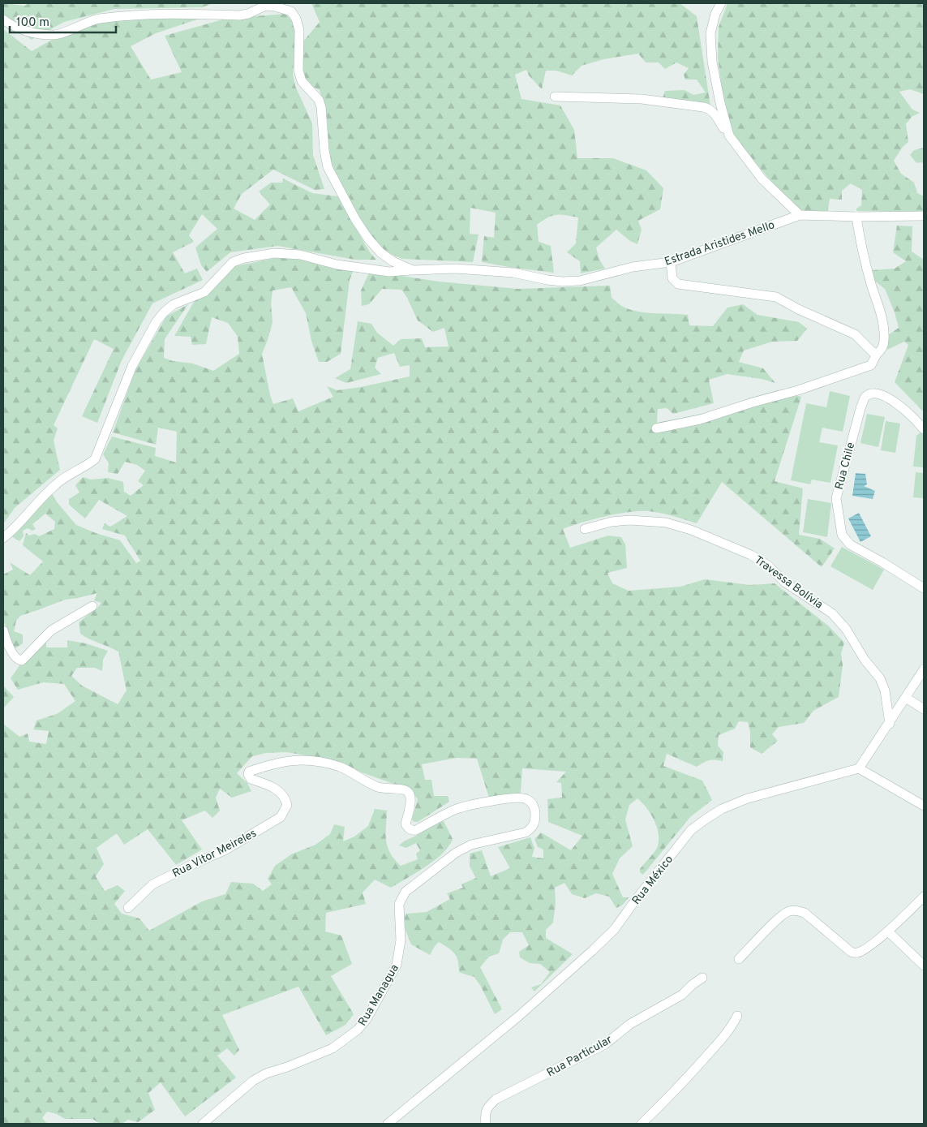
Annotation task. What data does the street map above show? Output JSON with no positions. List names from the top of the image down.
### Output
{
  "streets": {
    "street": [
      "Estrada Aristides Mello",
      "Rua Chile",
      "Travessa Bolívia",
      "Rua Vitor Meireles",
      "Rua México",
      "Rua Managua",
      "Rua Particular"
    ]
  },
  "crossings": [
    ["Rua Vitor Meireles", "Rua Managua"]
  ],
  "scale_bar": "100 m"
}
